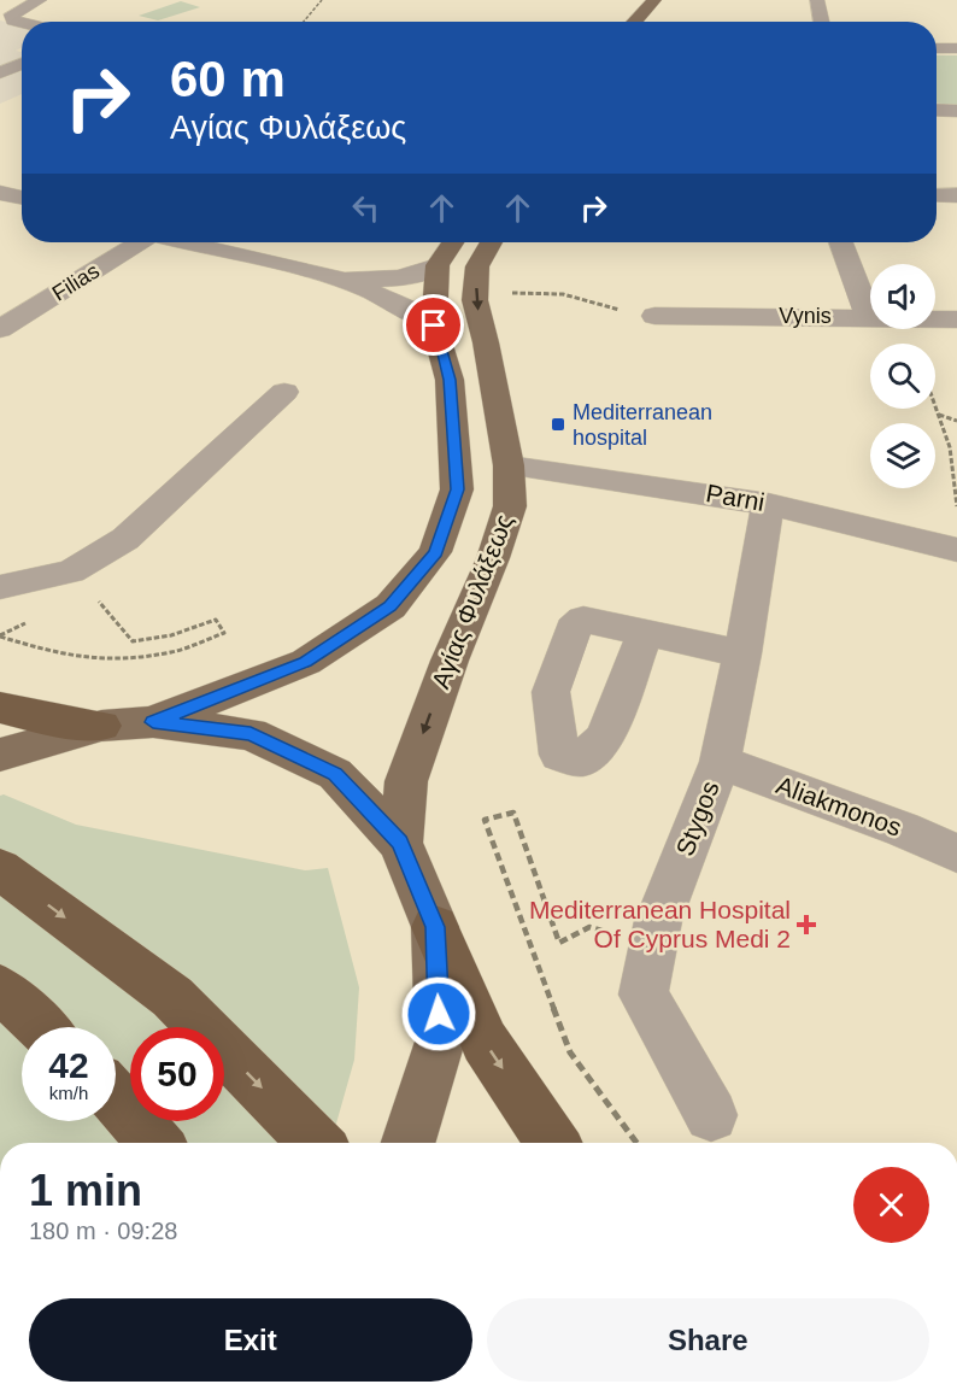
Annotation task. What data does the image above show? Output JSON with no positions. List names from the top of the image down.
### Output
{
  "streets": {
    "main road": ["Αγίας Φυλάξεως"],
    "street": [
      "Filias",
      "Vynis",
      "Parni",
      "Aliakmonos",
      "Stygos"
    ]
  },
  "crossings": [
    ["Parni", "Αγίας Φυλάξεως"],
    ["Parni", "Stygos"],
    ["Aliakmonos", "Stygos"]
  ],
  "one_way": ["Αγίας Φυλάξεως"],
  "places": {
    "transit": ["Mediterranean hospital"],
    "health": ["Mediterranean Hospital Of Cyprus Medi 2"]
  },
  "page": {
    "turn": ["60 m", "Αγίας Φυλάξεως"],
    "speed": "42 km/h",
    "limit": "50",
    "heading": ["1 min", "180 m · 09:28"],
    "buttons": ["Exit", "Share"]
  }
}
